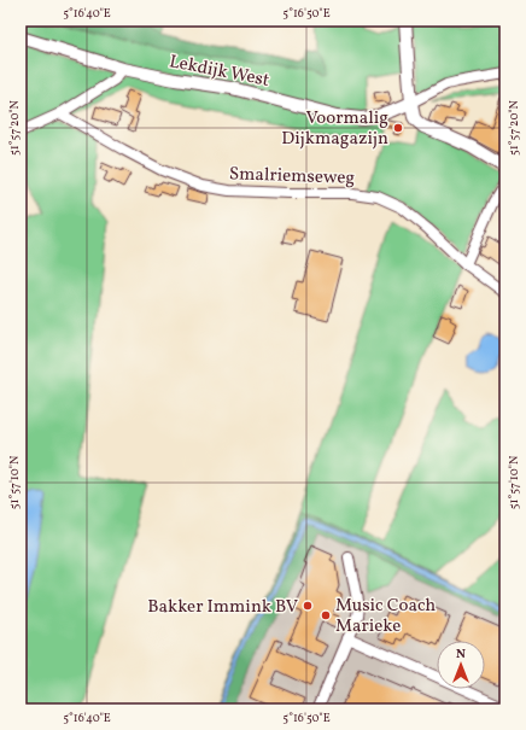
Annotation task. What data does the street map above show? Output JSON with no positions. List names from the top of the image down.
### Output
{
  "streets": {
    "street": ["Lekdijk West", "Smalriemseweg"]
  },
  "places": ["Voormalig Dijkmagazijn", "Bakker Immink BV", "Music Coach Marieke"],
  "north": "top",
  "coordinates": [
    "5°16'40\"E",
    "5°16'50\"E",
    "51°57'20\"N",
    "51°57'10\"N"
  ]
}
